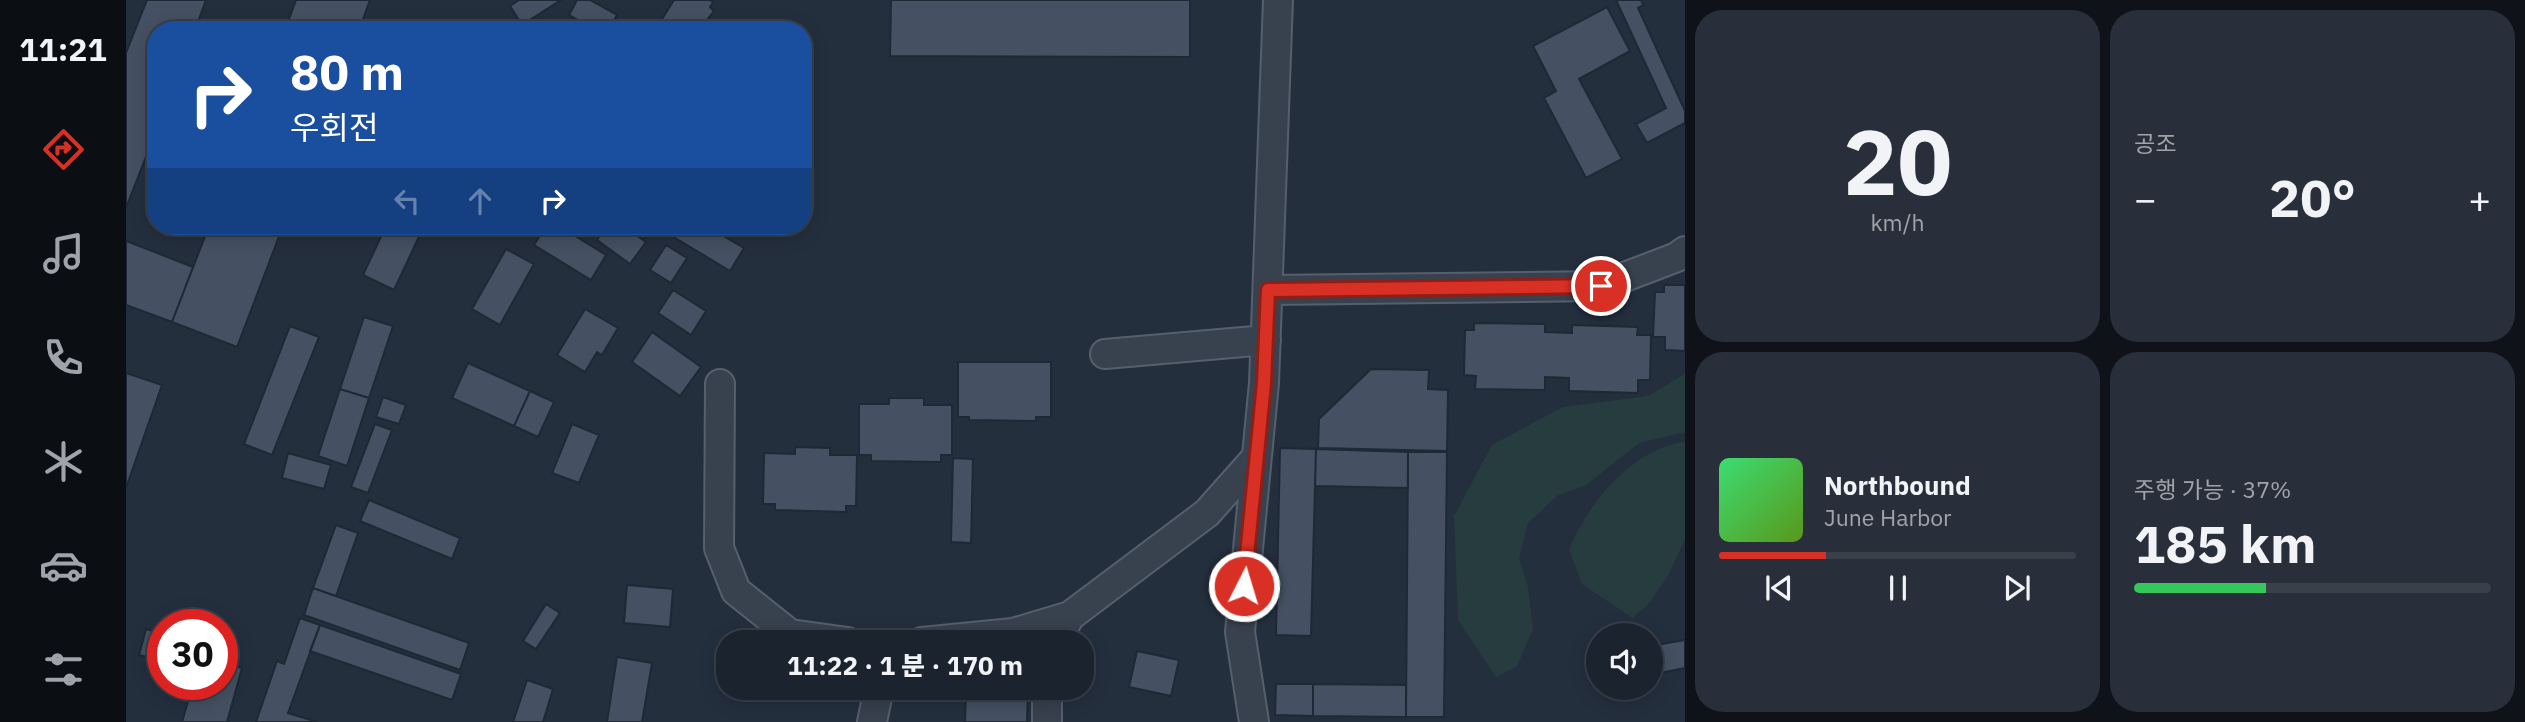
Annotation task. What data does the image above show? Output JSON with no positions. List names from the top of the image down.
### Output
{
  "page": {
    "tabs": "11:21",
    "tile": [
      ["20", "km/h"],
      "공조",
      ["주행 가능 · 37%", "185 km"]
    ],
    "turn": ["80 m", "우회전"],
    "heat": ["−", "20°", "+"],
    "song": ["Northbound", "June Harbor"],
    "limit": "30",
    "trip": "11:22 · 1 분 · 170 m"
  }
}
